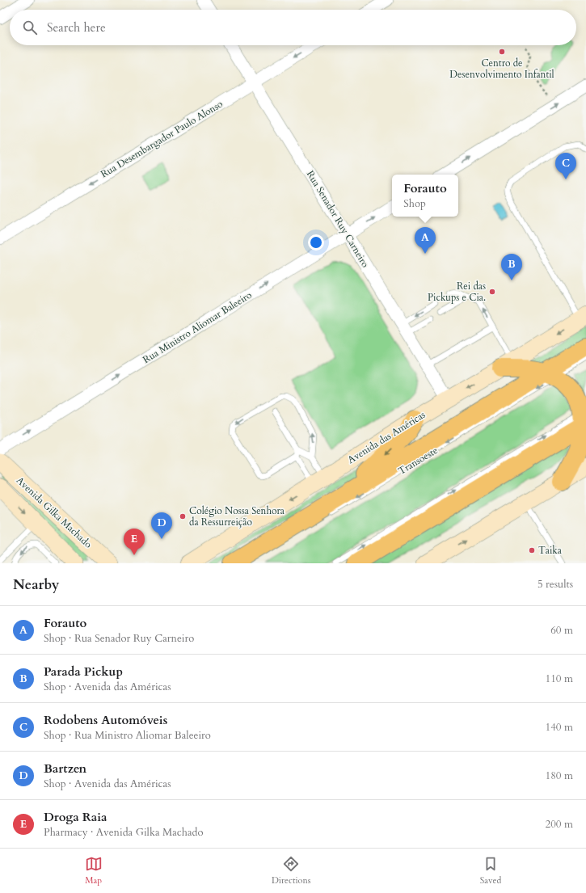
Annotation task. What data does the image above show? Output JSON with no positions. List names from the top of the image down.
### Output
{
  "streets": {
    "main road": ["Avenida das Américas", "Avenida Gilka Machado"],
    "street": ["Rua Desembargador Paulo Alonso", "Rua Senador Ruy Carneiro", "Rua Ministro Aliomar Baleeiro"],
    "lane": ["Transoeste"]
  },
  "crossings": [
    ["Rua Desembargador Paulo Alonso", "Rua Senador Ruy Carneiro"],
    ["Rua Senador Ruy Carneiro", "Rua Ministro Aliomar Baleeiro"],
    ["Rua Senador Ruy Carneiro", "Avenida das Américas"]
  ],
  "one_way": ["Rua Desembargador Paulo Alonso", "Rua Ministro Aliomar Baleeiro", "Avenida das Américas"],
  "places": [
    "Centro de Desenvolvimento Infantil",
    "Rei das Pickups e Cia.",
    "Colégio Nossa Senhora da Ressurreição",
    "Taika"
  ],
  "page": {
    "search": "Search here",
    "pins": [
      "C",
      "A",
      "B",
      "D",
      "E"
    ],
    "popup": ["Forauto", "Shop"],
    "heading": ["Nearby", "5 results"],
    "list": [
      {
        "mark": "A",
        "name": "Forauto",
        "note": "Shop · Rua Senador Ruy Carneiro",
        "value": "60 m"
      },
      {
        "mark": "B",
        "name": "Parada Pickup",
        "note": "Shop · Avenida das Américas",
        "value": "110 m"
      },
      {
        "mark": "C",
        "name": "Rodobens Automóveis",
        "note": "Shop · Rua Ministro Aliomar Baleeiro",
        "value": "140 m"
      },
      {
        "mark": "D",
        "name": "Bartzen",
        "note": "Shop · Avenida das Américas",
        "value": "180 m"
      },
      {
        "mark": "E",
        "name": "Droga Raia",
        "note": "Pharmacy · Avenida Gilka Machado",
        "value": "200 m"
      }
    ],
    "nav": ["Map", "Directions", "Saved"]
  }
}
